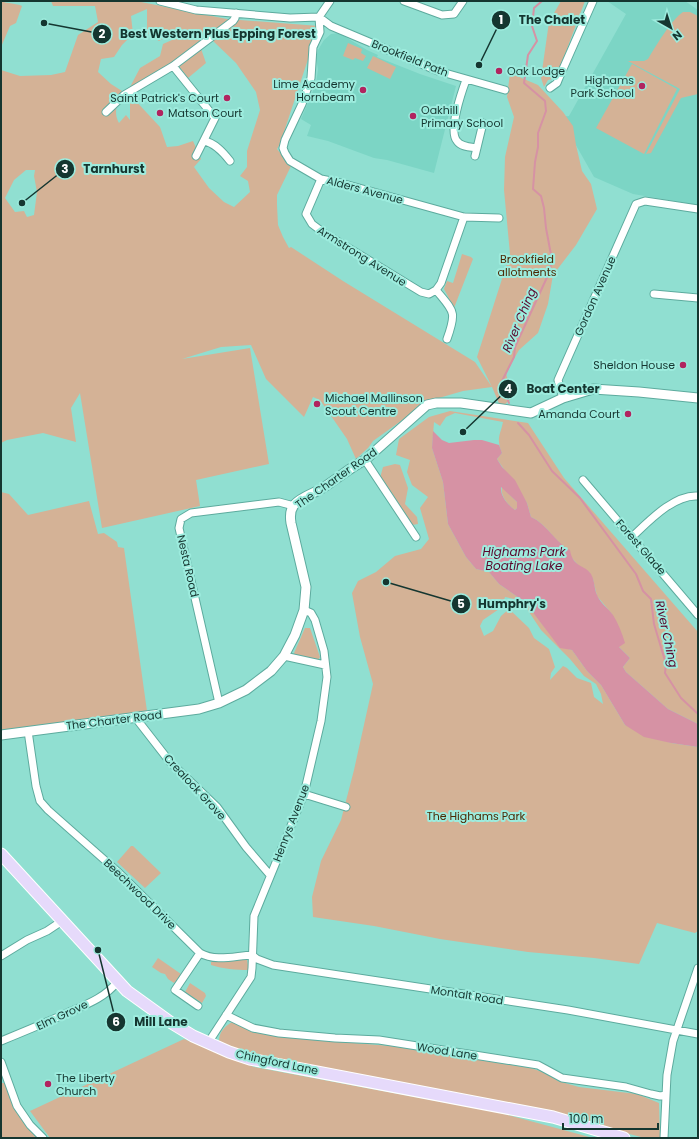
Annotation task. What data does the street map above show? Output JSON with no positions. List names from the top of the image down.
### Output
{
  "streets": {
    "main road": ["Chingford Lane"],
    "street": [
      "Brookfield Path",
      "Alders Avenue",
      "Armstrong Avenue",
      "Gordon Avenue",
      "The Charter Road",
      "Forest Glade",
      "Nesta Road",
      "Crealock Grove",
      "Henrys Avenue",
      "Beechwood Drive",
      "Montalt Road",
      "Elm Grove",
      "Wood Lane"
    ]
  },
  "crossings": [
    ["Brookfield Path", "Alders Avenue"],
    ["Alders Avenue", "Armstrong Avenue"],
    ["Gordon Avenue", "The Charter Road"],
    ["The Charter Road", "Nesta Road"],
    ["The Charter Road", "Crealock Grove"],
    ["The Charter Road", "Henrys Avenue"],
    ["The Charter Road", "Beechwood Drive"],
    ["Crealock Grove", "Henrys Avenue"],
    ["Henrys Avenue", "Montalt Road"],
    ["Elm Grove", "Chingford Lane"]
  ],
  "water": ["River Ching", "Highams Park Boating Lake"],
  "parks": ["Brookfield allotments", "The Highams Park"],
  "places": [
    "Best Western Plus Epping Forest",
    "The Chalet",
    "Oak Lodge",
    "Highams Park School",
    "Lime Academy Hornbeam",
    "Saint Patrick's Court",
    "Matson Court",
    "Oakhill Primary School",
    "Tarnhurst",
    "Sheldon House",
    "Michael Mallinson Scout Centre",
    "Amanda Court",
    "Boat Center",
    "Humphry's",
    "Mill Lane",
    "The Liberty Church"
  ],
  "scale_bar": "100 m",
  "north": "bottom right"
}
